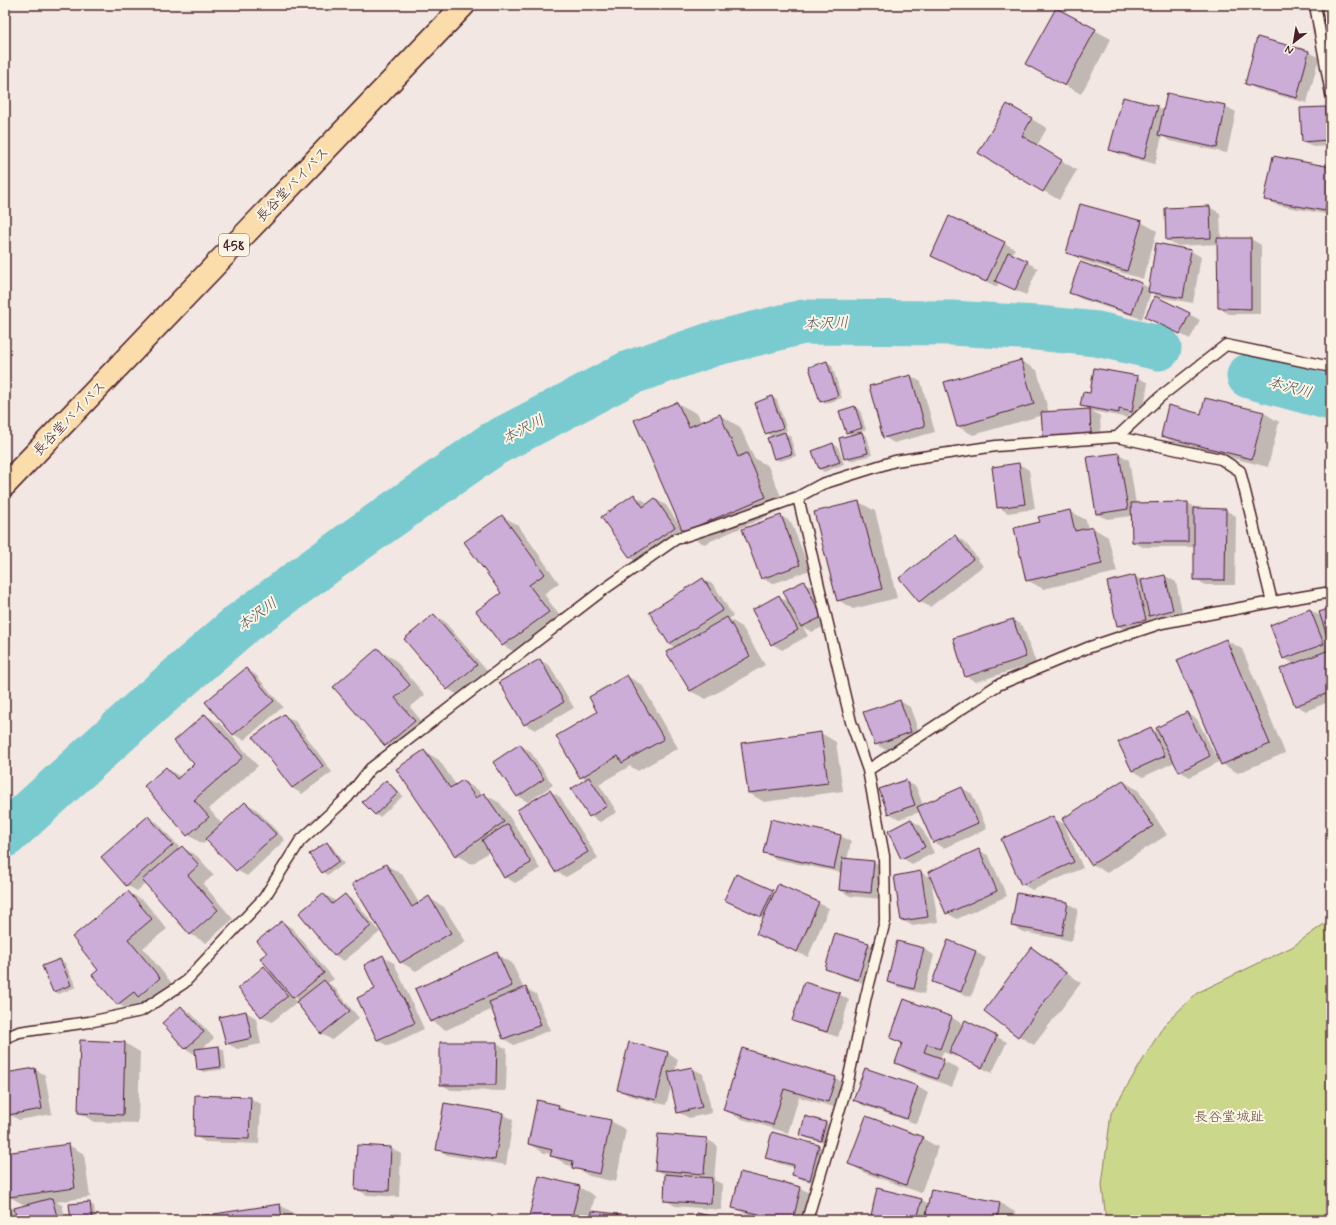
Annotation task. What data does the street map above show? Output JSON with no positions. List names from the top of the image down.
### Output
{
  "streets": {
    "highway": ["長谷堂バイパス", "458"]
  },
  "water": ["本沢川"],
  "parks": ["長谷堂城趾"],
  "north": "bottom left"
}
